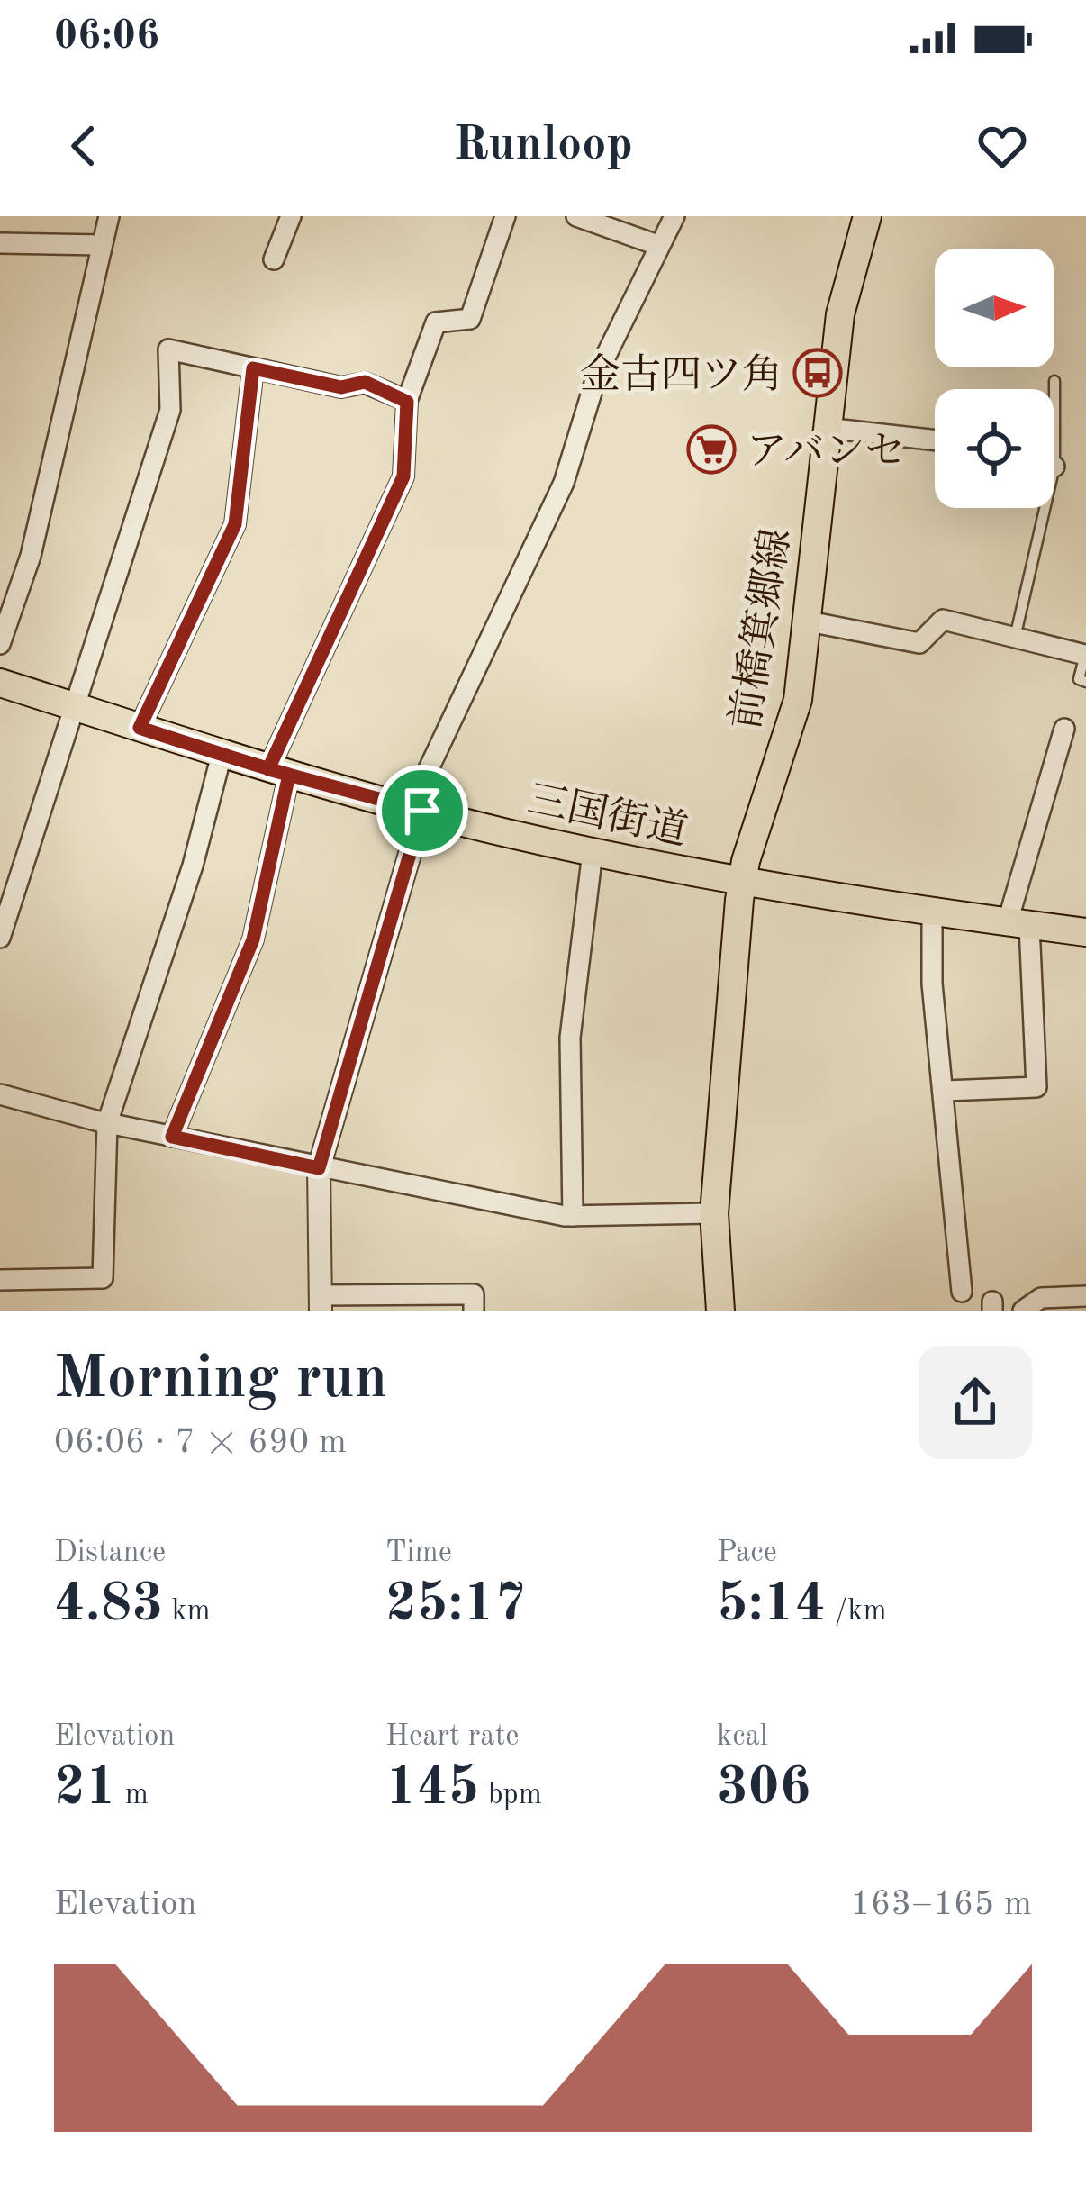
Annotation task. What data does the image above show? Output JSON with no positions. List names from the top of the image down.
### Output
{
  "streets": {
    "main road": ["前橋箕郷線", "三国街道"]
  },
  "crossings": [
    ["前橋箕郷線", "三国街道"]
  ],
  "places": {
    "bus stop": ["金古四ツ角"],
    "supermarket": ["アバンセ"]
  },
  "north": "right",
  "page": {
    "status": "06:06",
    "header": "Runloop",
    "heading": ["Morning run", "06:06 · 7 × 690 m"],
    "stats": [
      ["Distance", "4.83 km"],
      ["Time", "25:17"],
      ["Pace", "5:14 /km"],
      ["Elevation", "21 m"],
      ["Heart rate", "145 bpm"],
      ["kcal", "306"]
    ],
    "chart": ["Elevation", "163–165 m"]
  }
}
